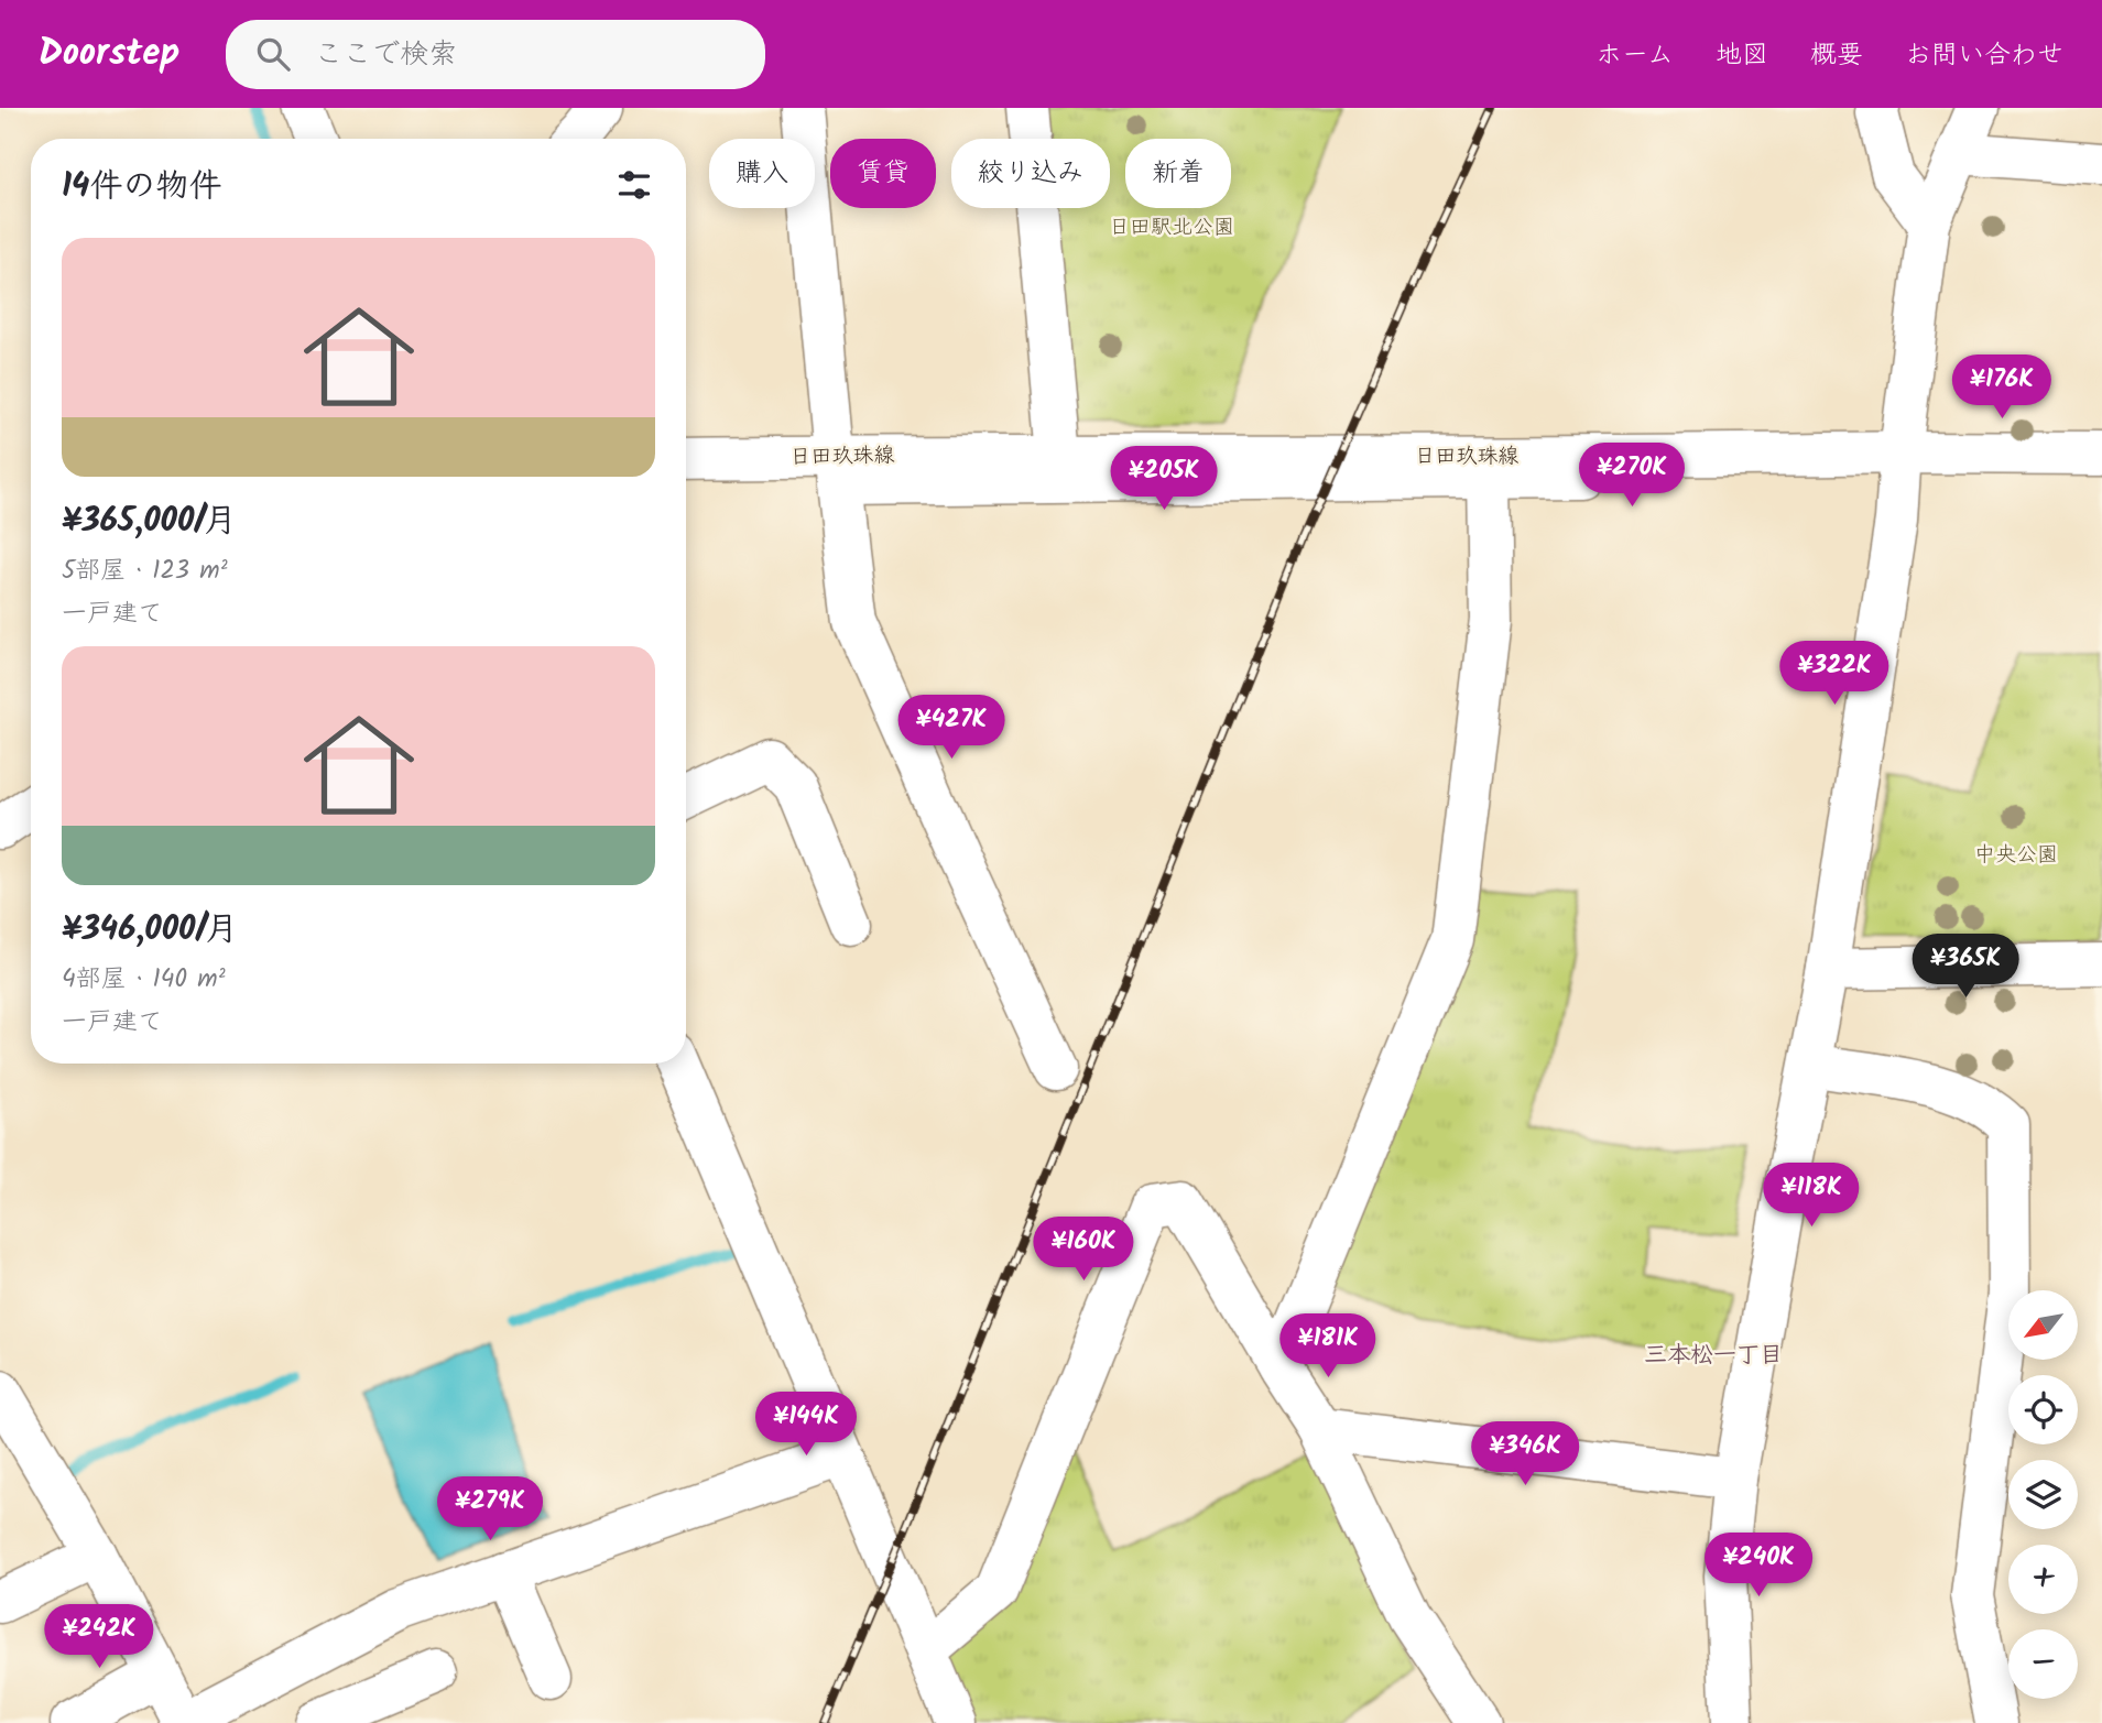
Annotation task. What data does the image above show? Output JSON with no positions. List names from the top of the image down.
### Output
{
  "streets": {
    "street": ["日田玖珠線"]
  },
  "districts": ["三本松一丁目"],
  "parks": ["日田駅北公園", "中央公園"],
  "north": "bottom left",
  "page": {
    "header": "Doorstep",
    "search": "ここで検索",
    "nav": [
      "ホーム",
      "地図",
      "概要",
      "お問い合わせ"
    ],
    "chip": [
      "購入",
      "賃貸",
      "絞り込み",
      "新着"
    ],
    "heading": "14件の物件",
    "list": [
      {
        "name": "¥365,000/月",
        "note": "5部屋 · 123 m² · 一戸建て"
      },
      {
        "name": "¥346,000/月",
        "note": "4部屋 · 140 m² · 一戸建て"
      }
    ],
    "price": [
      "¥176K",
      "¥270K",
      "¥205K",
      "¥322K",
      "¥427K",
      "¥365K",
      "¥118K",
      "¥160K",
      "¥181K",
      "¥144K",
      "¥346K",
      "¥279K",
      "¥240K",
      "¥242K"
    ],
    "map_buttons": ["+", "−"]
  }
}
